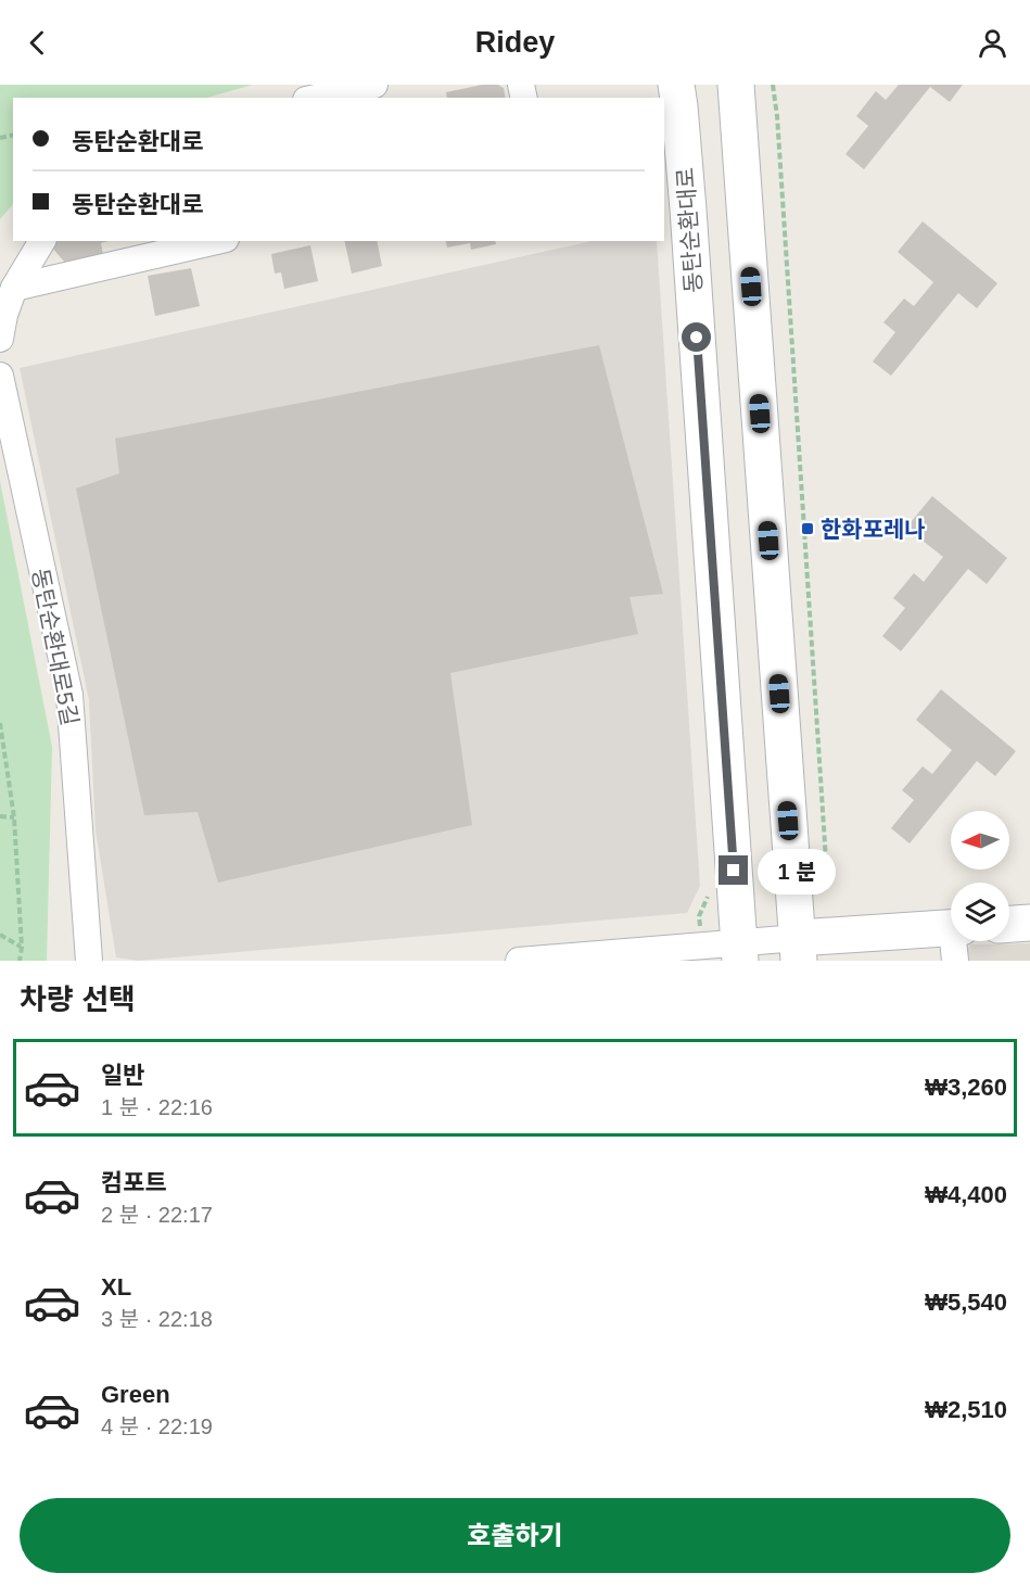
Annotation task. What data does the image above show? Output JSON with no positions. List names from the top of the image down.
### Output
{
  "streets": {
    "main road": ["동탄순환대로"],
    "street": ["동탄순환대로5길"]
  },
  "places": {
    "transit": ["한화포레나"]
  },
  "north": "left",
  "page": {
    "header": "Ridey",
    "banner": ["동탄순환대로", "동탄순환대로"],
    "bubble": "1 분",
    "heading": "차량 선택",
    "list": [
      {
        "name": "일반",
        "note": "1 분 · 22:16",
        "value": "₩3,260"
      },
      {
        "name": "컴포트",
        "note": "2 분 · 22:17",
        "value": "₩4,400"
      },
      {
        "name": "XL",
        "note": "3 분 · 22:18",
        "value": "₩5,540"
      },
      {
        "name": "Green",
        "note": "4 분 · 22:19",
        "value": "₩2,510"
      }
    ],
    "buttons": "호출하기"
  }
}
